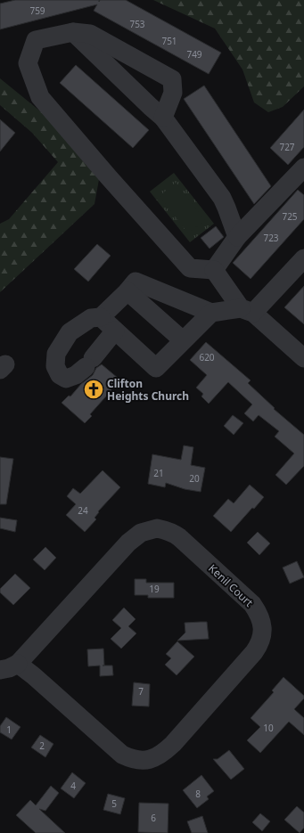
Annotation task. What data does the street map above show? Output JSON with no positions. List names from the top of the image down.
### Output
{
  "streets": {
    "street": ["Kenil Court"]
  },
  "places": {
    "church": ["Clifton Heights Church"]
  },
  "house_numbers": [
    "759",
    "753",
    "751",
    "749",
    "727",
    "725",
    "723",
    "620",
    "21",
    "20",
    "24",
    "19",
    "7",
    "10",
    "1",
    "2",
    "4",
    "8",
    "5",
    "6"
  ]
}
